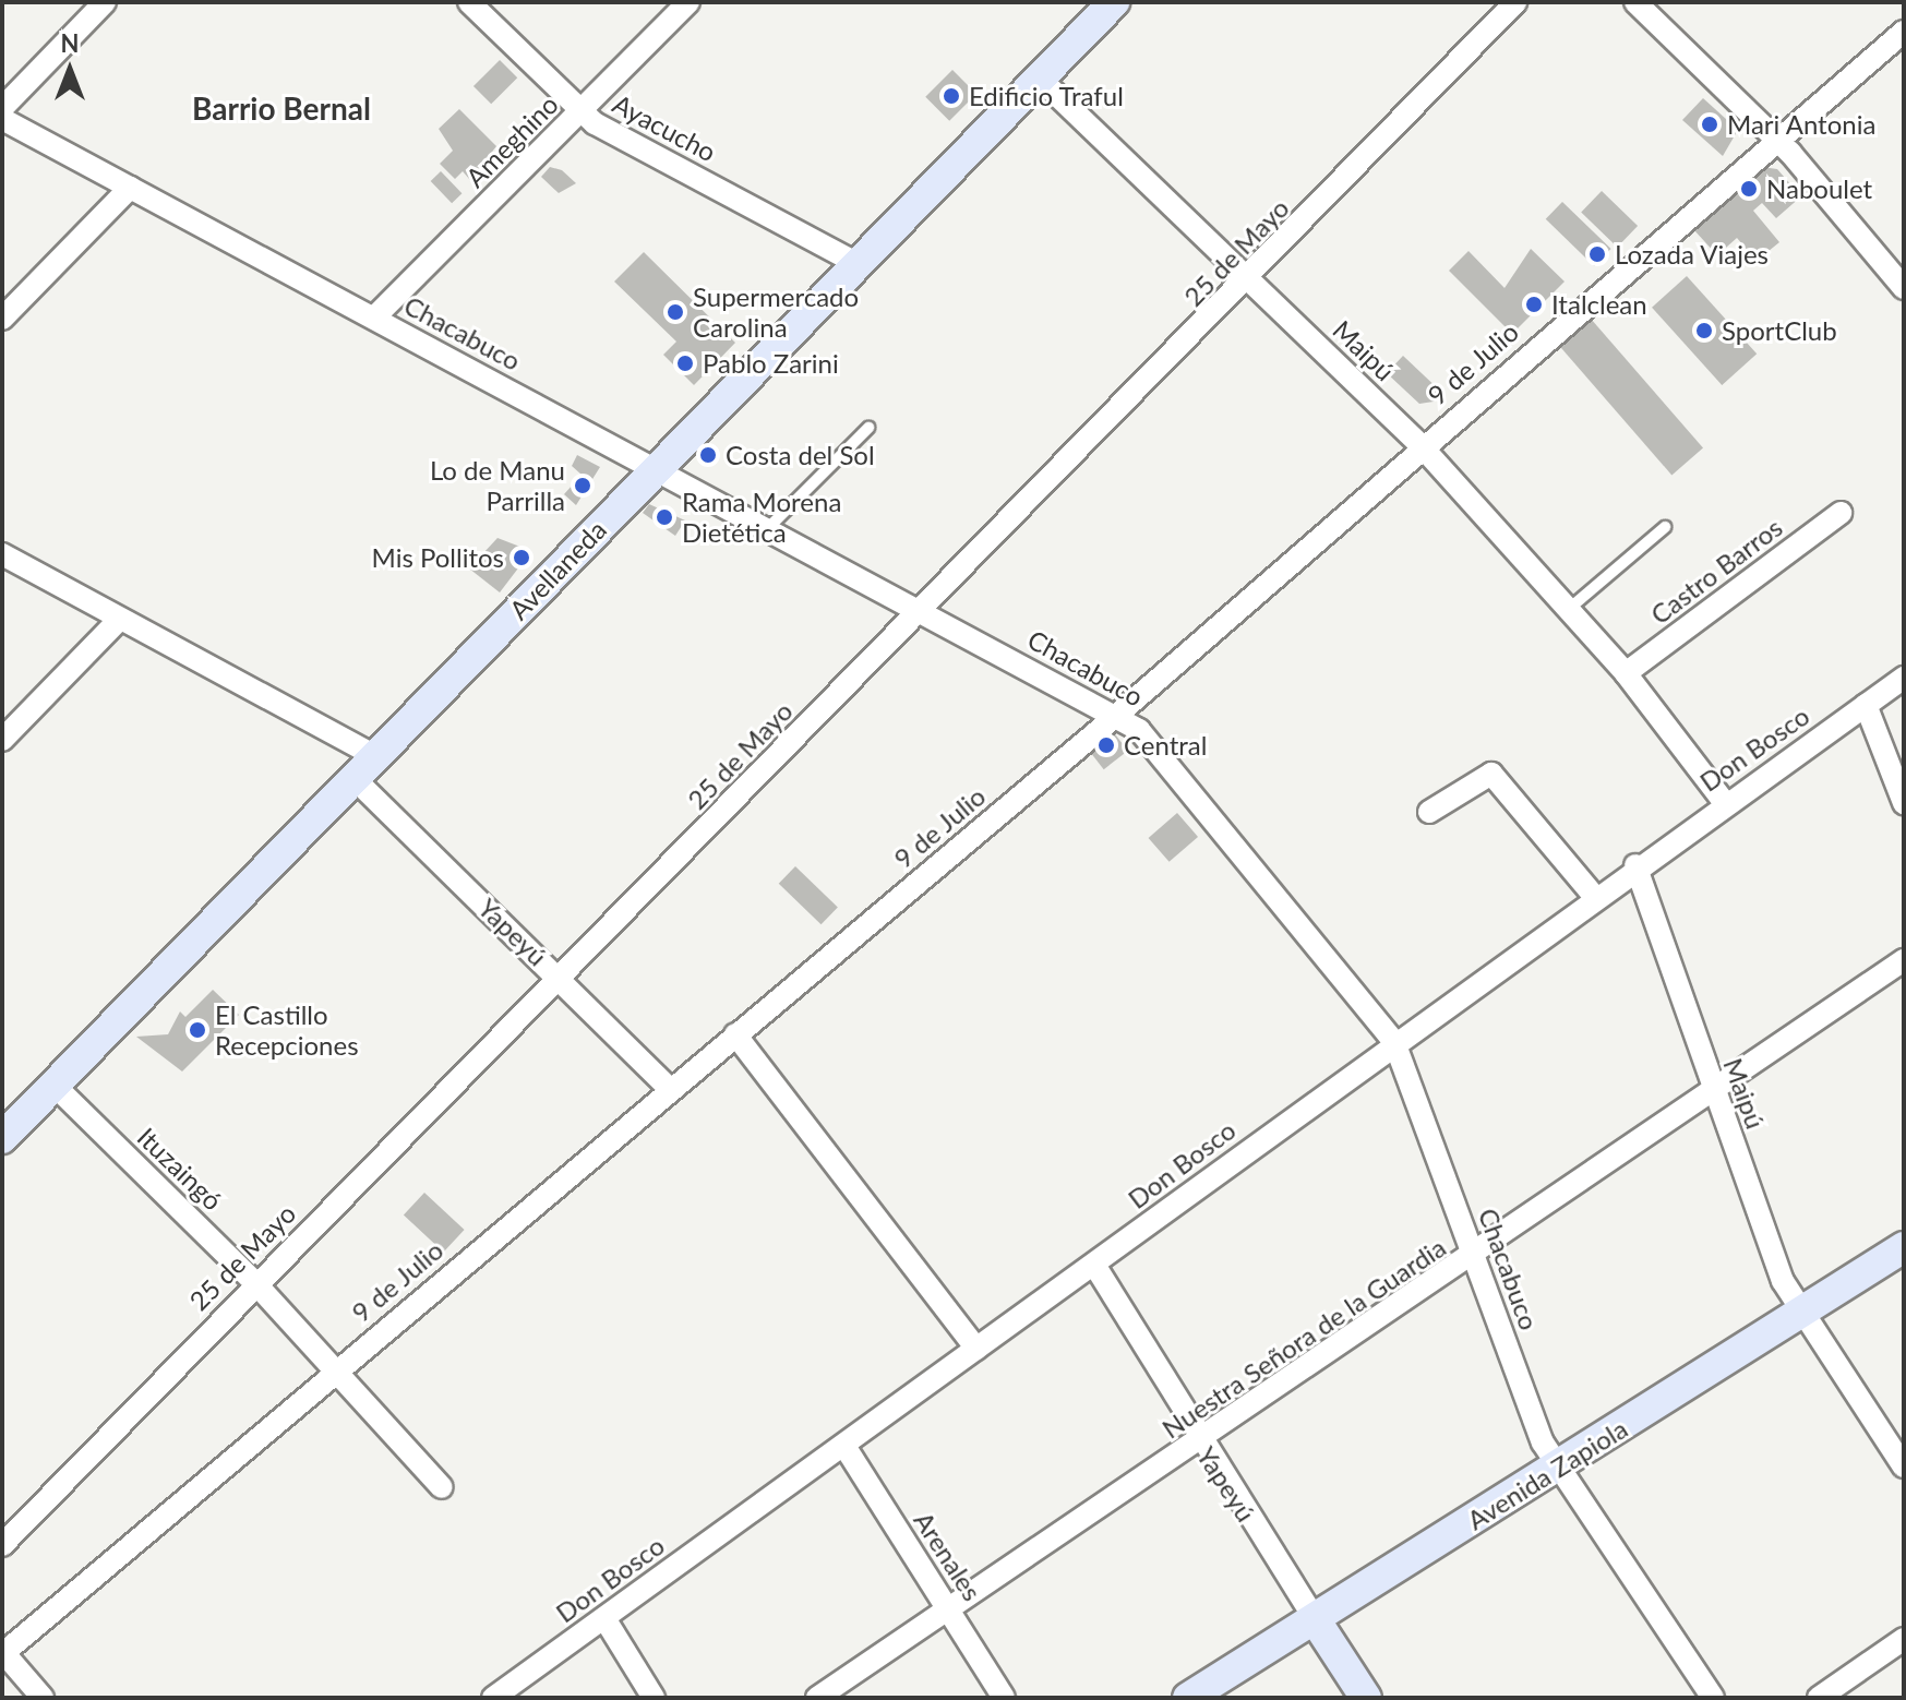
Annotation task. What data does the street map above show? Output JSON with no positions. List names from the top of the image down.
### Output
{
  "streets": {
    "street": [
      "Ayacucho",
      "Ameghino",
      "25 de Mayo",
      "Chacabuco",
      "Maipú",
      "9 de Julio",
      "Avellaneda",
      "Castro Barros",
      "Don Bosco",
      "Yapeyú",
      "Ituzaingó",
      "Nuestra Señora de la Guardia",
      "Avenida Zapiola",
      "Arenales"
    ]
  },
  "crossings": [
    ["Ayacucho", "Ameghino"],
    ["Ayacucho", "Avellaneda"],
    ["Ameghino", "Chacabuco"],
    ["25 de Mayo", "Chacabuco"],
    ["25 de Mayo", "Maipú"],
    ["25 de Mayo", "Yapeyú"],
    ["25 de Mayo", "Ituzaingó"],
    ["Chacabuco", "9 de Julio"],
    ["Chacabuco", "Avellaneda"],
    ["Chacabuco", "Don Bosco"],
    ["Chacabuco", "Nuestra Señora de la Guardia"],
    ["Chacabuco", "Avenida Zapiola"],
    ["Maipú", "9 de Julio"],
    ["Maipú", "Avellaneda"],
    ["Maipú", "Castro Barros"],
    ["Maipú", "Don Bosco"],
    ["Maipú", "Nuestra Señora de la Guardia"],
    ["Maipú", "Avenida Zapiola"],
    ["9 de Julio", "Yapeyú"],
    ["9 de Julio", "Ituzaingó"],
    ["Avellaneda", "Yapeyú"],
    ["Avellaneda", "Ituzaingó"],
    ["Don Bosco", "Yapeyú"],
    ["Don Bosco", "Arenales"],
    ["Yapeyú", "Nuestra Señora de la Guardia"],
    ["Yapeyú", "Avenida Zapiola"],
    ["Nuestra Señora de la Guardia", "Arenales"]
  ],
  "districts": ["Barrio Bernal"],
  "places": [
    "Edificio Traful",
    "Mari Antonia",
    "Naboulet",
    "Lozada Viajes",
    "Italclean",
    "Supermercado Carolina",
    "SportClub",
    "Pablo Zarini",
    "Costa del Sol",
    "Lo de Manu Parrilla",
    "Rama Morena Dietética",
    "Mis Pollitos",
    "Central",
    "El Castillo Recepciones"
  ],
  "north": "top"
}
